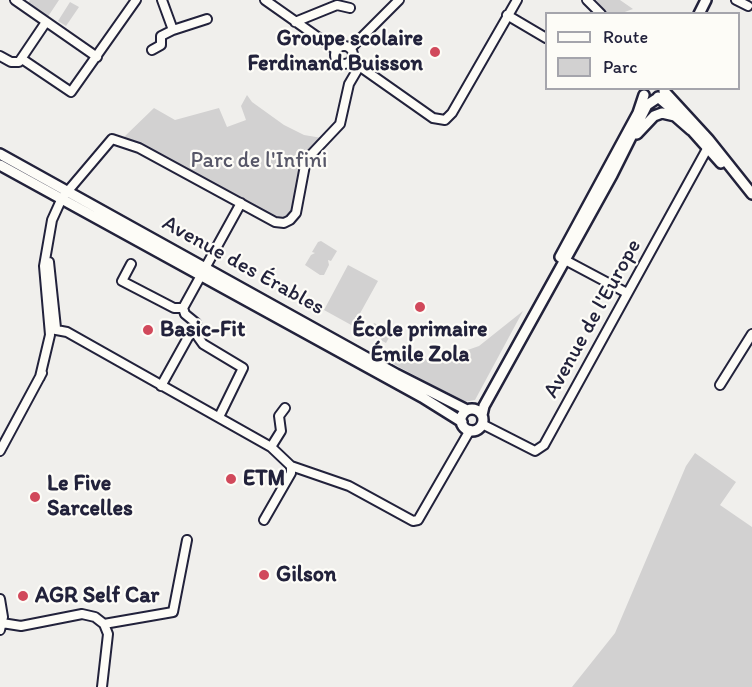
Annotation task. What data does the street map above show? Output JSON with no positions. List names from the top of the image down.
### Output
{
  "streets": {
    "main road": ["Avenue des Érables"],
    "street": ["Avenue de l'Europe"]
  },
  "crossings": [
    ["Avenue des Érables", "Avenue de l'Europe"]
  ],
  "parks": ["Parc de l'Infini"],
  "places": [
    "Groupe scolaire Ferdinand Buisson",
    "École primaire Émile Zola",
    "Basic-Fit",
    "ETM",
    "Le Five Sarcelles",
    "Gilson",
    "AGR Self Car"
  ],
  "legend": ["Route", "Parc"]
}
